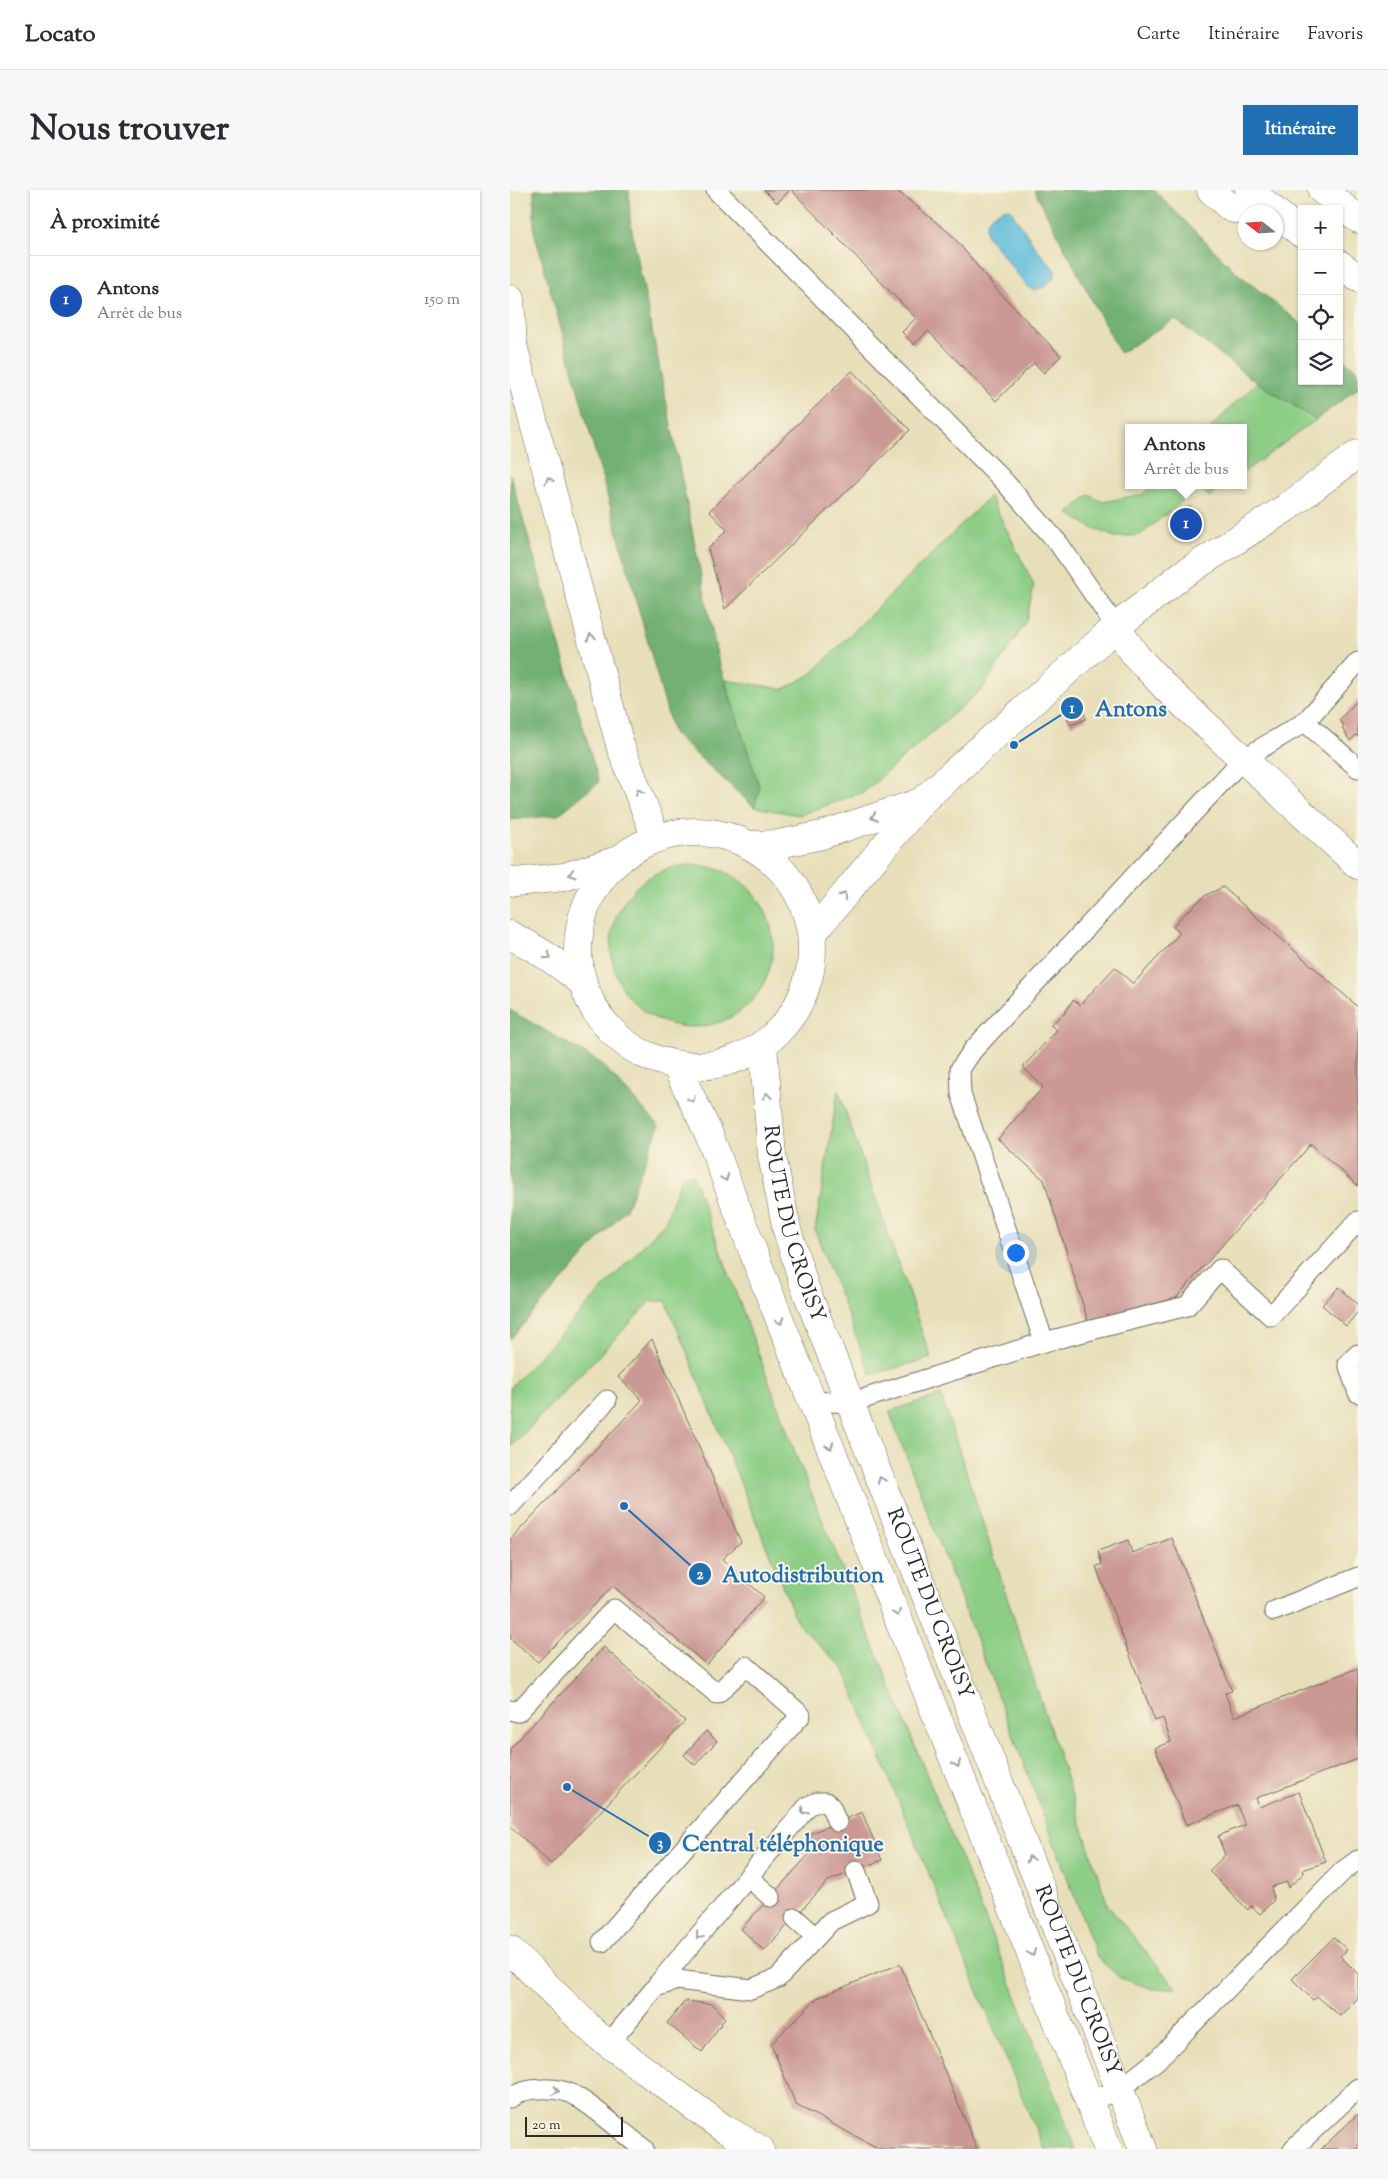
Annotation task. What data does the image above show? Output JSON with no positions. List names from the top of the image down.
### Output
{
  "streets": {
    "main road": ["ROUTE DU CROISY"]
  },
  "places": ["Antons", "Autodistribution", "Central téléphonique"],
  "scale_bar": "20 m",
  "north": "left",
  "page": {
    "header": "Locato",
    "nav": ["Carte", "Itinéraire", "Favoris"],
    "title": "Nous trouver",
    "buttons": "Itinéraire",
    "heading": "À proximité",
    "map_buttons": ["+", "−"],
    "list": [
      {
        "mark": "1",
        "name": "Antons",
        "note": "Arrêt de bus",
        "value": "150 m"
      }
    ],
    "popup": ["Antons", "Arrêt de bus"],
    "pins": "1",
    "scale": "20 m"
  }
}
